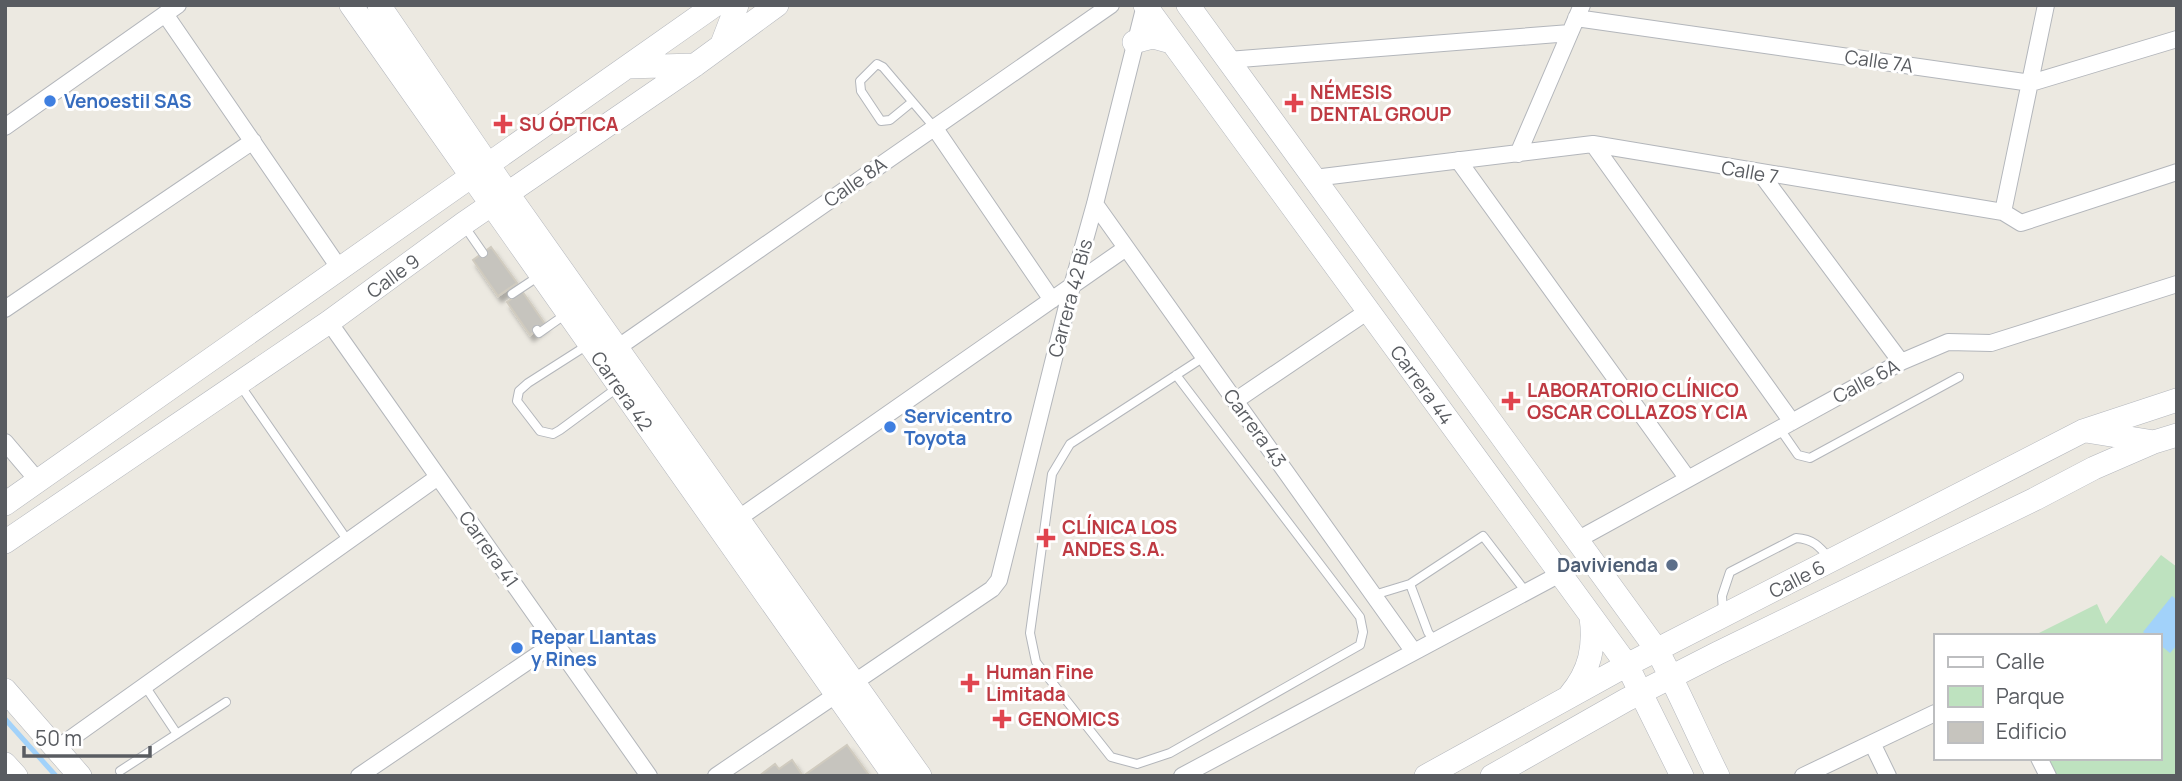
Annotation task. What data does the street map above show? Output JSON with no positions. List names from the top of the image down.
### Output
{
  "streets": {
    "main road": [
      "Calle 9",
      "Carrera 44",
      "Carrera 42",
      "Calle 6"
    ],
    "street": [
      "Calle 7A",
      "Calle 7",
      "Calle 8A",
      "Carrera 42 Bis",
      "Calle 6A",
      "Carrera 43",
      "Carrera 41"
    ]
  },
  "crossings": [
    ["Calle 7A", "Carrera 44"],
    ["Calle 7", "Carrera 44"],
    ["Calle 8A", "Carrera 42"],
    ["Calle 9", "Carrera 42"],
    ["Calle 9", "Carrera 41"],
    ["Carrera 42 Bis", "Carrera 44"],
    ["Carrera 42 Bis", "Carrera 42"],
    ["Carrera 42 Bis", "Carrera 43"],
    ["Calle 6A", "Carrera 44"],
    ["Carrera 44", "Calle 6"]
  ],
  "places": {
    "other": [
      "Venoestil SAS",
      "Servicentro Toyota",
      "Davivienda",
      "Repar Llantas y Rines"
    ],
    "health": [
      "NÉMESIS DENTAL GROUP",
      "SU ÓPTICA",
      "LABORATORIO CLÍNICO OSCAR COLLAZOS Y CIA",
      "CLÍNICA LOS ANDES S.A.",
      "Human Fine Limitada",
      "GENOMICS"
    ]
  },
  "legend": ["Calle", "Parque", "Edificio"],
  "scale_bar": "50 m"
}
